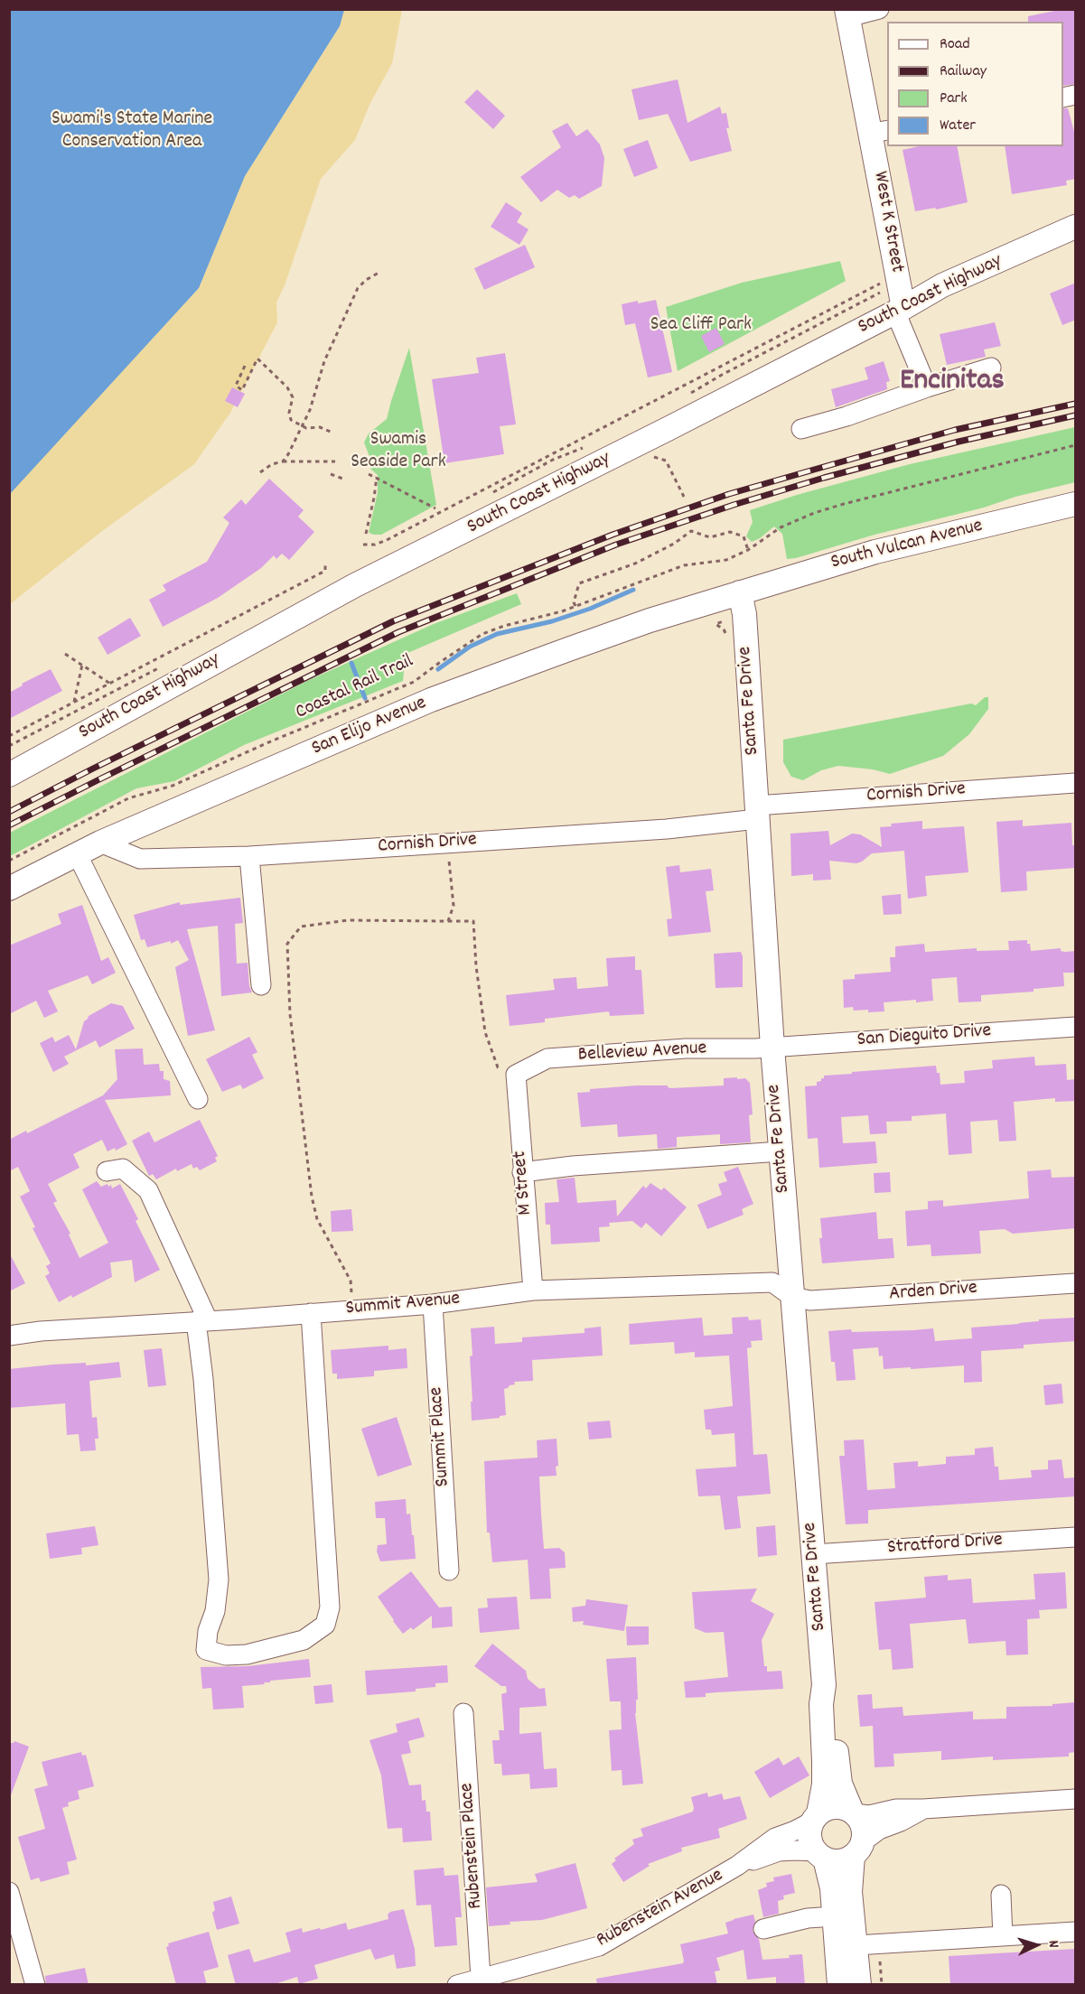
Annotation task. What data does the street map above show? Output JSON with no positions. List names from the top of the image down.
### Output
{
  "streets": {
    "main road": [
      "West K Street",
      "South Coast Highway",
      "South Vulcan Avenue",
      "Santa Fe Drive",
      "San Elijo Avenue"
    ],
    "street": [
      "Cornish Drive",
      "San Dieguito Drive",
      "Belleview Avenue",
      "M Street",
      "Arden Drive",
      "Summit Avenue",
      "Summit Place",
      "Stratford Drive",
      "Rubenstein Place",
      "Rubenstein Avenue"
    ],
    "path": ["Coastal Rail Trail"]
  },
  "crossings": [
    ["West K Street", "South Coast Highway"],
    ["South Vulcan Avenue", "Santa Fe Drive"],
    ["South Vulcan Avenue", "San Elijo Avenue"],
    ["Santa Fe Drive", "San Elijo Avenue"],
    ["Santa Fe Drive", "Cornish Drive"],
    ["Santa Fe Drive", "San Dieguito Drive"],
    ["Santa Fe Drive", "Belleview Avenue"],
    ["Santa Fe Drive", "Arden Drive"],
    ["Santa Fe Drive", "Summit Avenue"],
    ["Santa Fe Drive", "Stratford Drive"],
    ["Santa Fe Drive", "Rubenstein Avenue"],
    ["San Elijo Avenue", "Cornish Drive"],
    ["San Dieguito Drive", "Belleview Avenue"],
    ["Belleview Avenue", "M Street"],
    ["M Street", "Summit Avenue"],
    ["Arden Drive", "Summit Avenue"],
    ["Summit Avenue", "Summit Place"],
    ["Rubenstein Place", "Rubenstein Avenue"]
  ],
  "districts": ["Encinitas"],
  "parks": ["Swami's State Marine Conservation Area", "Sea Cliff Park", "Swamis Seaside Park"],
  "legend": [
    "Road",
    "Railway",
    "Park",
    "Water"
  ],
  "north": "right"
}
